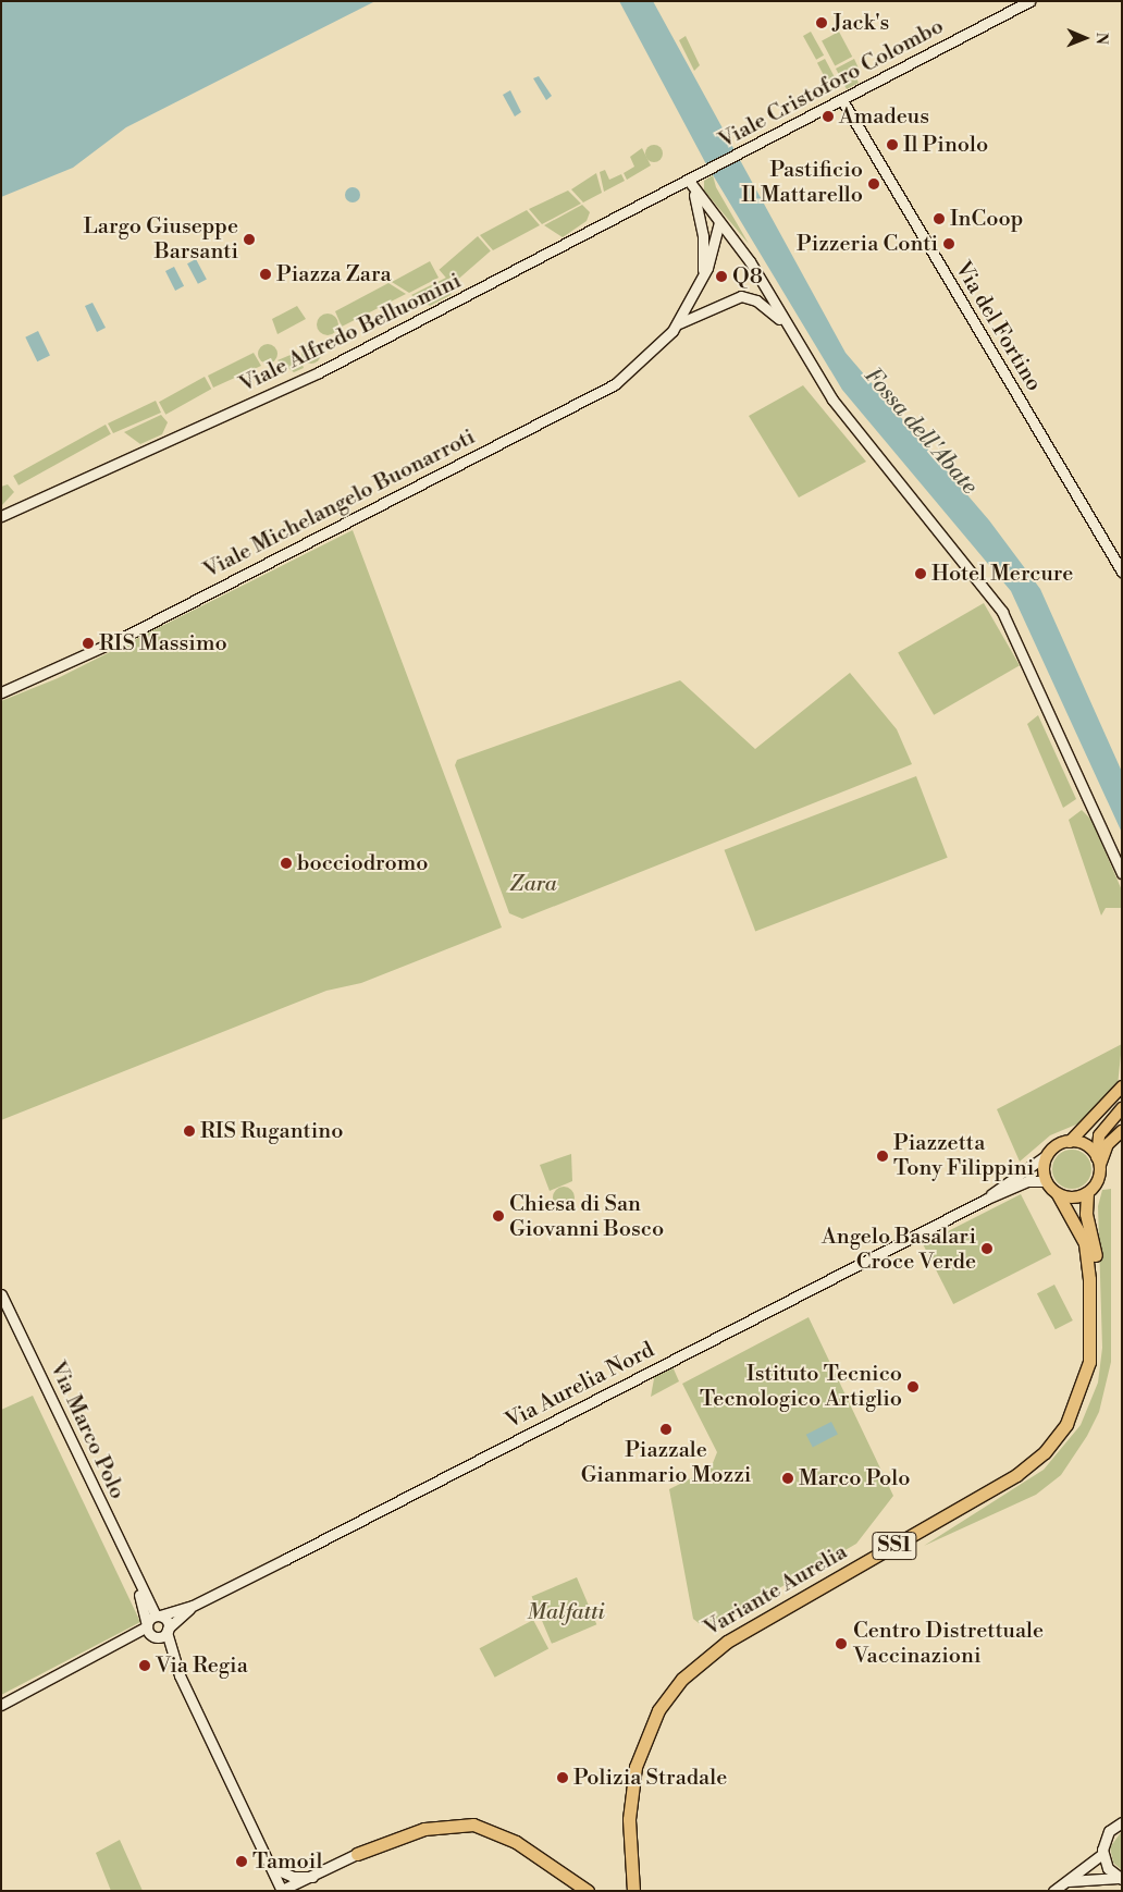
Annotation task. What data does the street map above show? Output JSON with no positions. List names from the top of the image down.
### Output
{
  "streets": {
    "highway": ["SS1", "Variante Aurelia"],
    "street": [
      "Viale Cristoforo Colombo",
      "Via del Fortino",
      "Viale Alfredo Belluomini",
      "Viale Michelangelo Buonarroti",
      "Via Aurelia Nord",
      "Via Marco Polo"
    ]
  },
  "crossings": [
    ["Viale Cristoforo Colombo", "Via del Fortino"],
    ["Viale Cristoforo Colombo", "Viale Alfredo Belluomini"],
    ["Viale Alfredo Belluomini", "Viale Michelangelo Buonarroti"],
    ["Via Aurelia Nord", "Via Marco Polo"],
    ["Via Aurelia Nord", "SS1"],
    ["Via Aurelia Nord", "Variante Aurelia"],
    ["SS1", "Variante Aurelia"]
  ],
  "water": ["Fossa dell'Abate"],
  "parks": ["Zara", "Malfatti"],
  "places": [
    "Jack's",
    "Amadeus",
    "Il Pinolo",
    "Pastificio Il Mattarello",
    "InCoop",
    "Largo Giuseppe Barsanti",
    "Pizzeria Conti",
    "Piazza Zara",
    "Q8",
    "Hotel Mercure",
    "RIS Massimo",
    "bocciodromo",
    "RIS Rugantino",
    "Piazzetta Tony Filippini",
    "Chiesa di San Giovanni Bosco",
    "Angelo Basalari Croce Verde",
    "Istituto Tecnico Tecnologico Artiglio",
    "Piazzale Gianmario Mozzi",
    "Marco Polo",
    "Centro Distrettuale Vaccinazioni",
    "Via Regia",
    "Polizia Stradale",
    "Tamoil"
  ],
  "north": "right"
}
